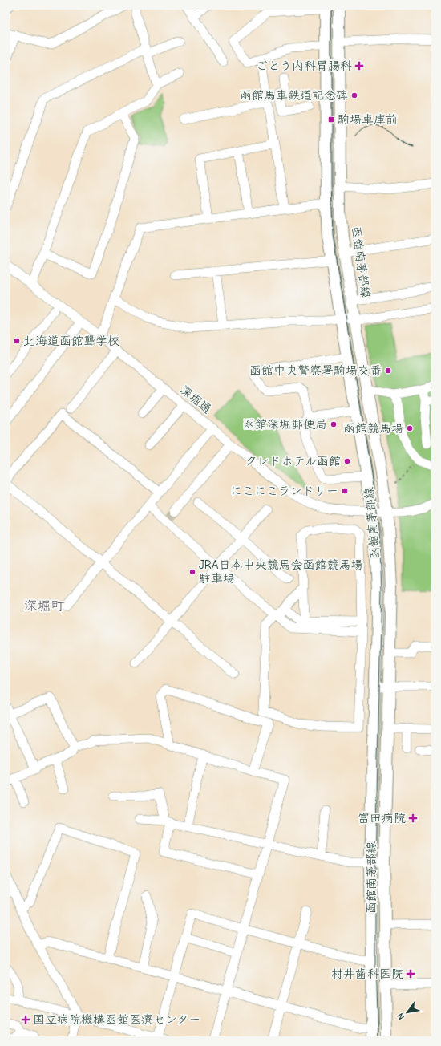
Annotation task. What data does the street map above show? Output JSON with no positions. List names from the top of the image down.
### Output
{
  "streets": {
    "main road": ["函館南茅部線"],
    "street": ["深堀通"]
  },
  "crossings": [
    ["函館南茅部線", "深堀通"]
  ],
  "districts": ["深堀町"],
  "places": {
    "health": [
      "ごとう内科胃腸科",
      "富田病院",
      "村井歯科医院",
      "国立病院機構函館医療センター"
    ],
    "other": [
      "函館馬車鉄道記念碑",
      "北海道函館聾学校",
      "函館中央警察署駒場交番",
      "函館深堀郵便局",
      "函館競馬場",
      "クレドホテル函館",
      "にこにこランドリー",
      "JRA日本中央競馬会函館競馬場 駐車場"
    ],
    "transit": ["駒場車庫前"]
  },
  "north": "bottom left"
}
